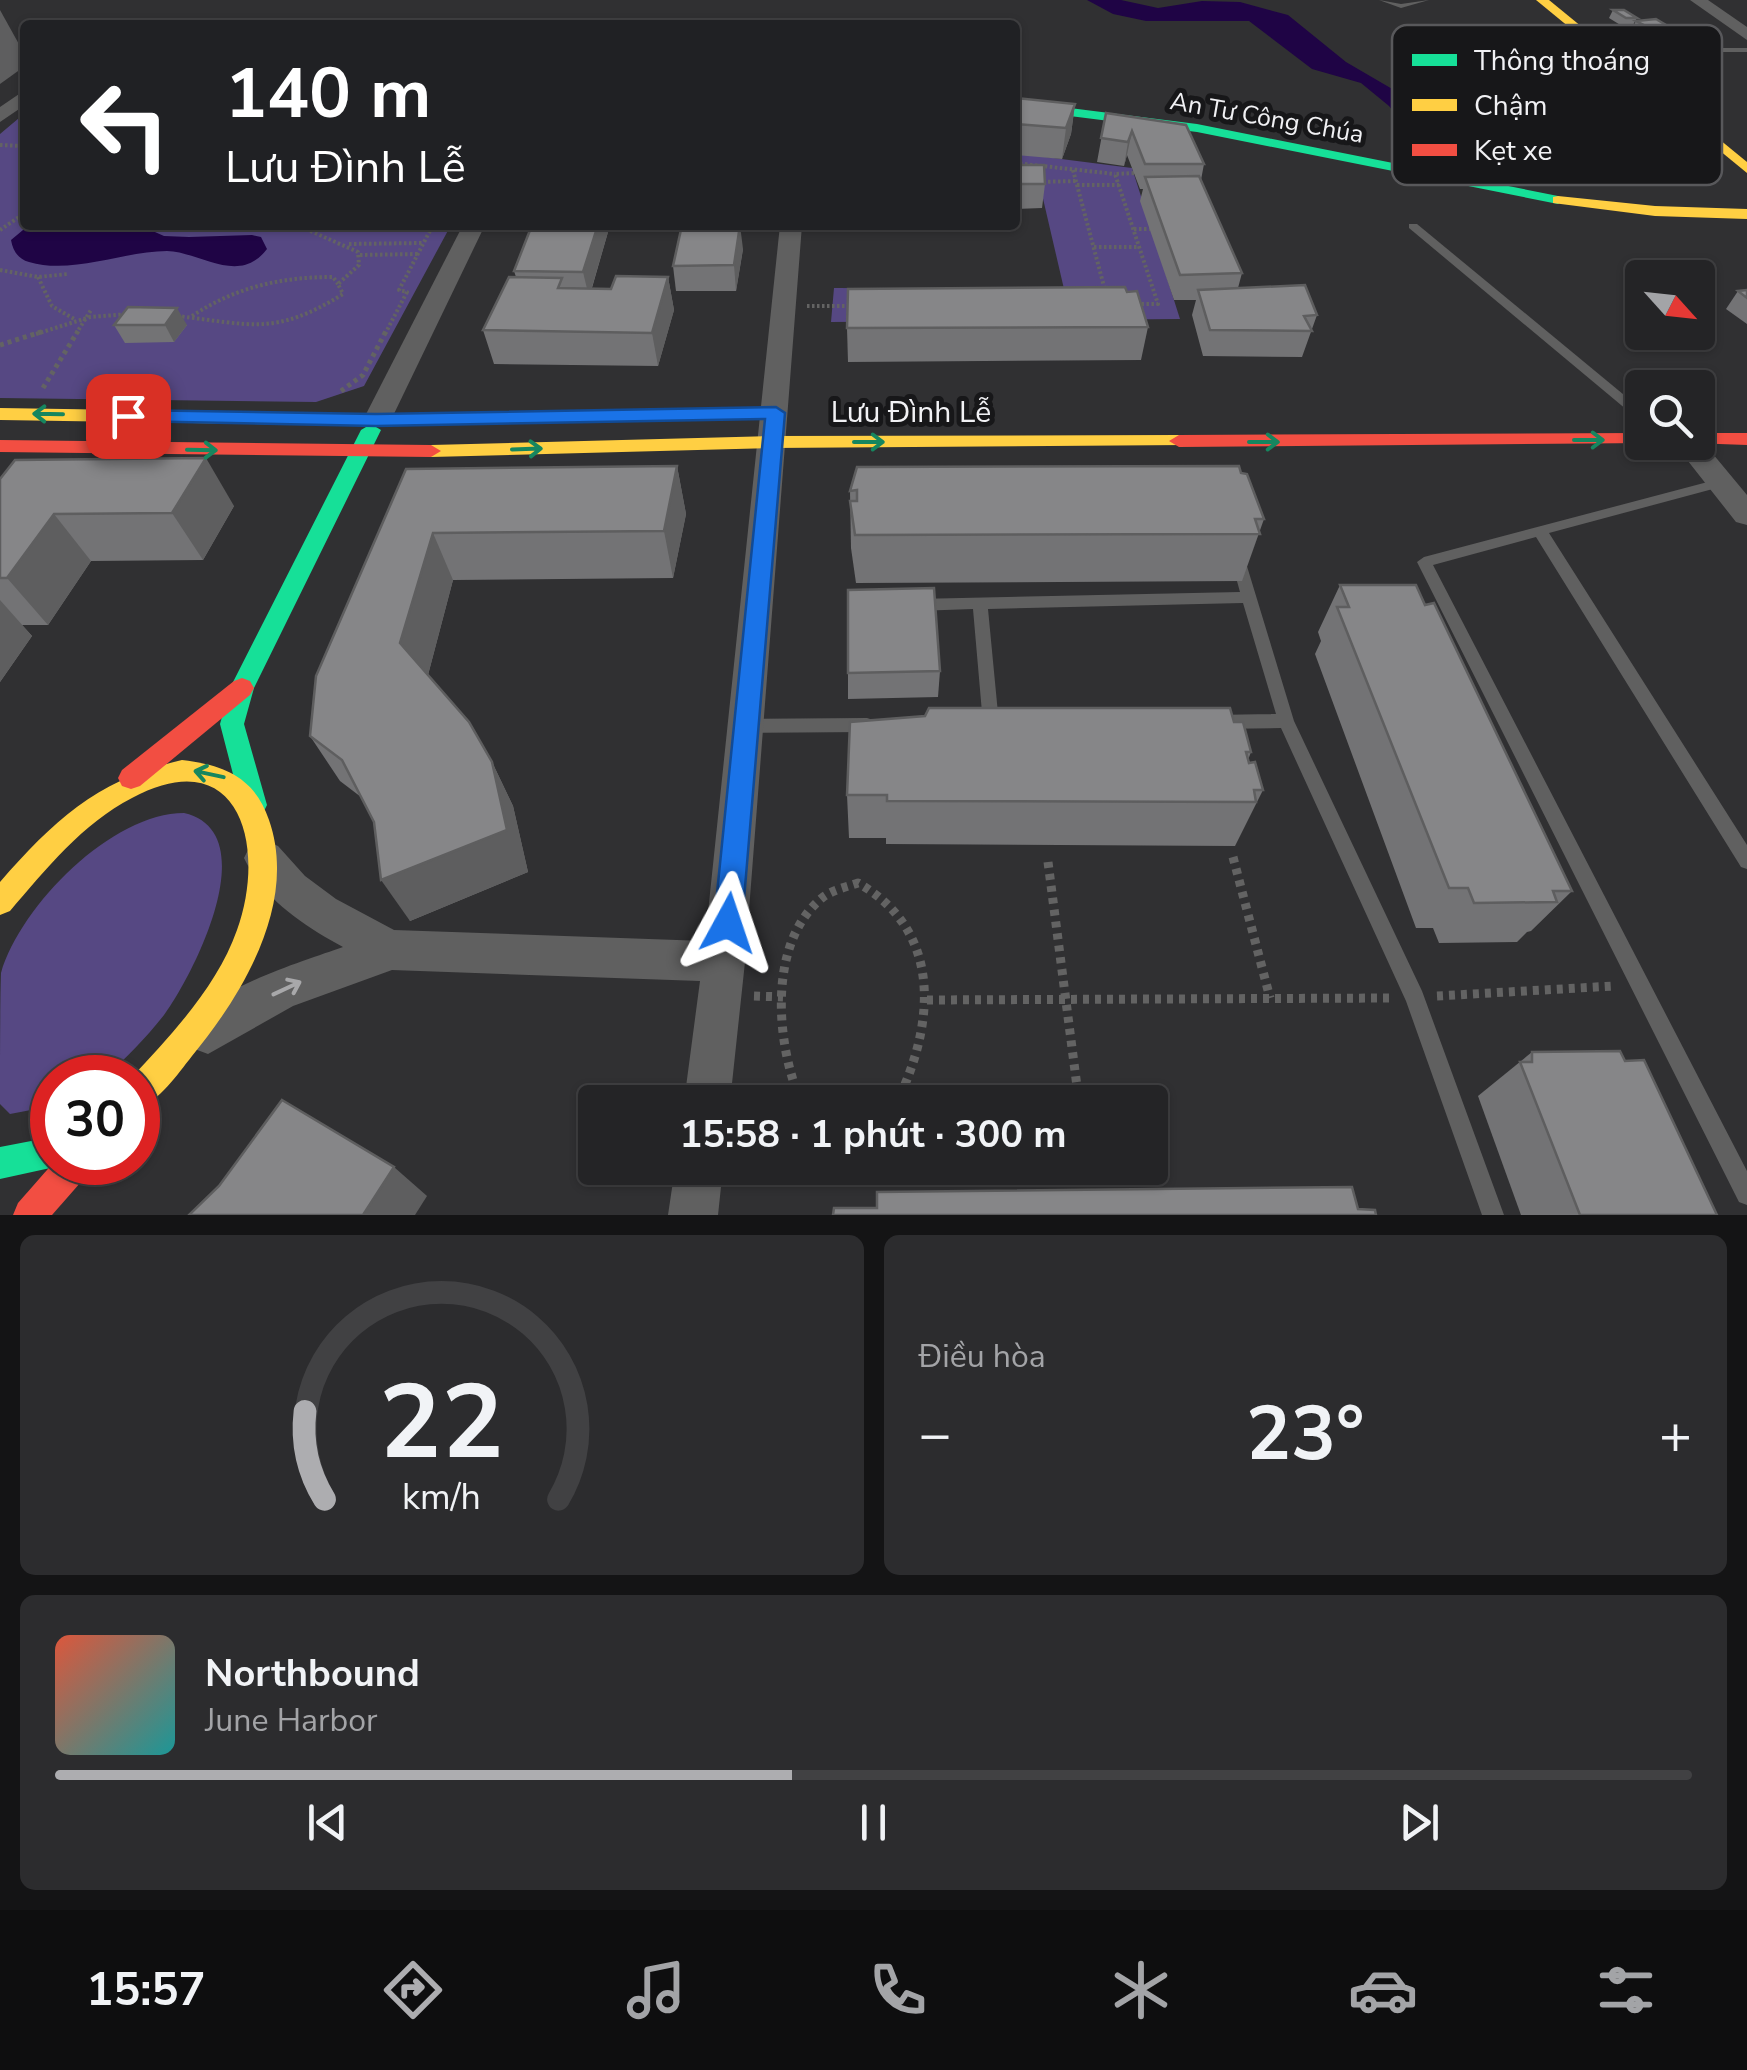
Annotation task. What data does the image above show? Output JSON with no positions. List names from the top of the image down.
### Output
{
  "streets": {
    "street": ["An Tư Công Chúa", "Lưu Đình Lễ"]
  },
  "legend": ["Thông thoáng", "Chậm", "Kẹt xe"],
  "north": "bottom right",
  "page": {
    "turn": ["140 m", "Lưu Đình Lễ"],
    "limit": "30",
    "trip": "15:58 · 1 phút · 300 m",
    "tile": "Điều hòa",
    "heat": ["−", "23°", "+"],
    "song": ["Northbound", "June Harbor"],
    "tabs": "15:57",
    "gauge": ["22", "km/h"]
  }
}
